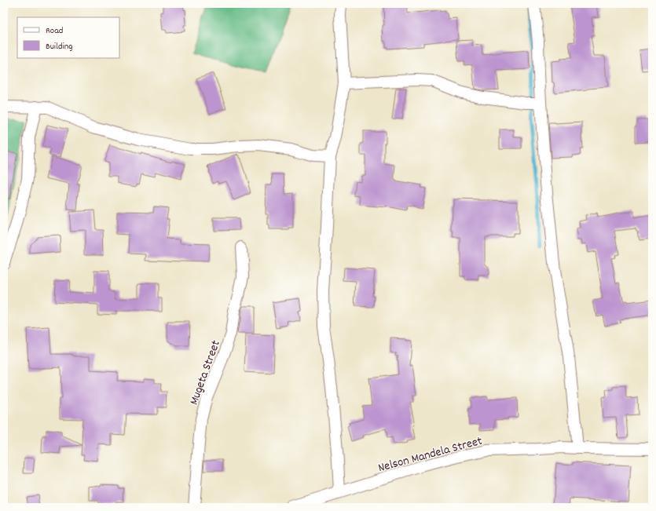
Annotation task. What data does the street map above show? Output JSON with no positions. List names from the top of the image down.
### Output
{
  "streets": {
    "street": ["Mugeta Street", "Nelson Mandela Street"]
  },
  "legend": ["Road", "Building"]
}
